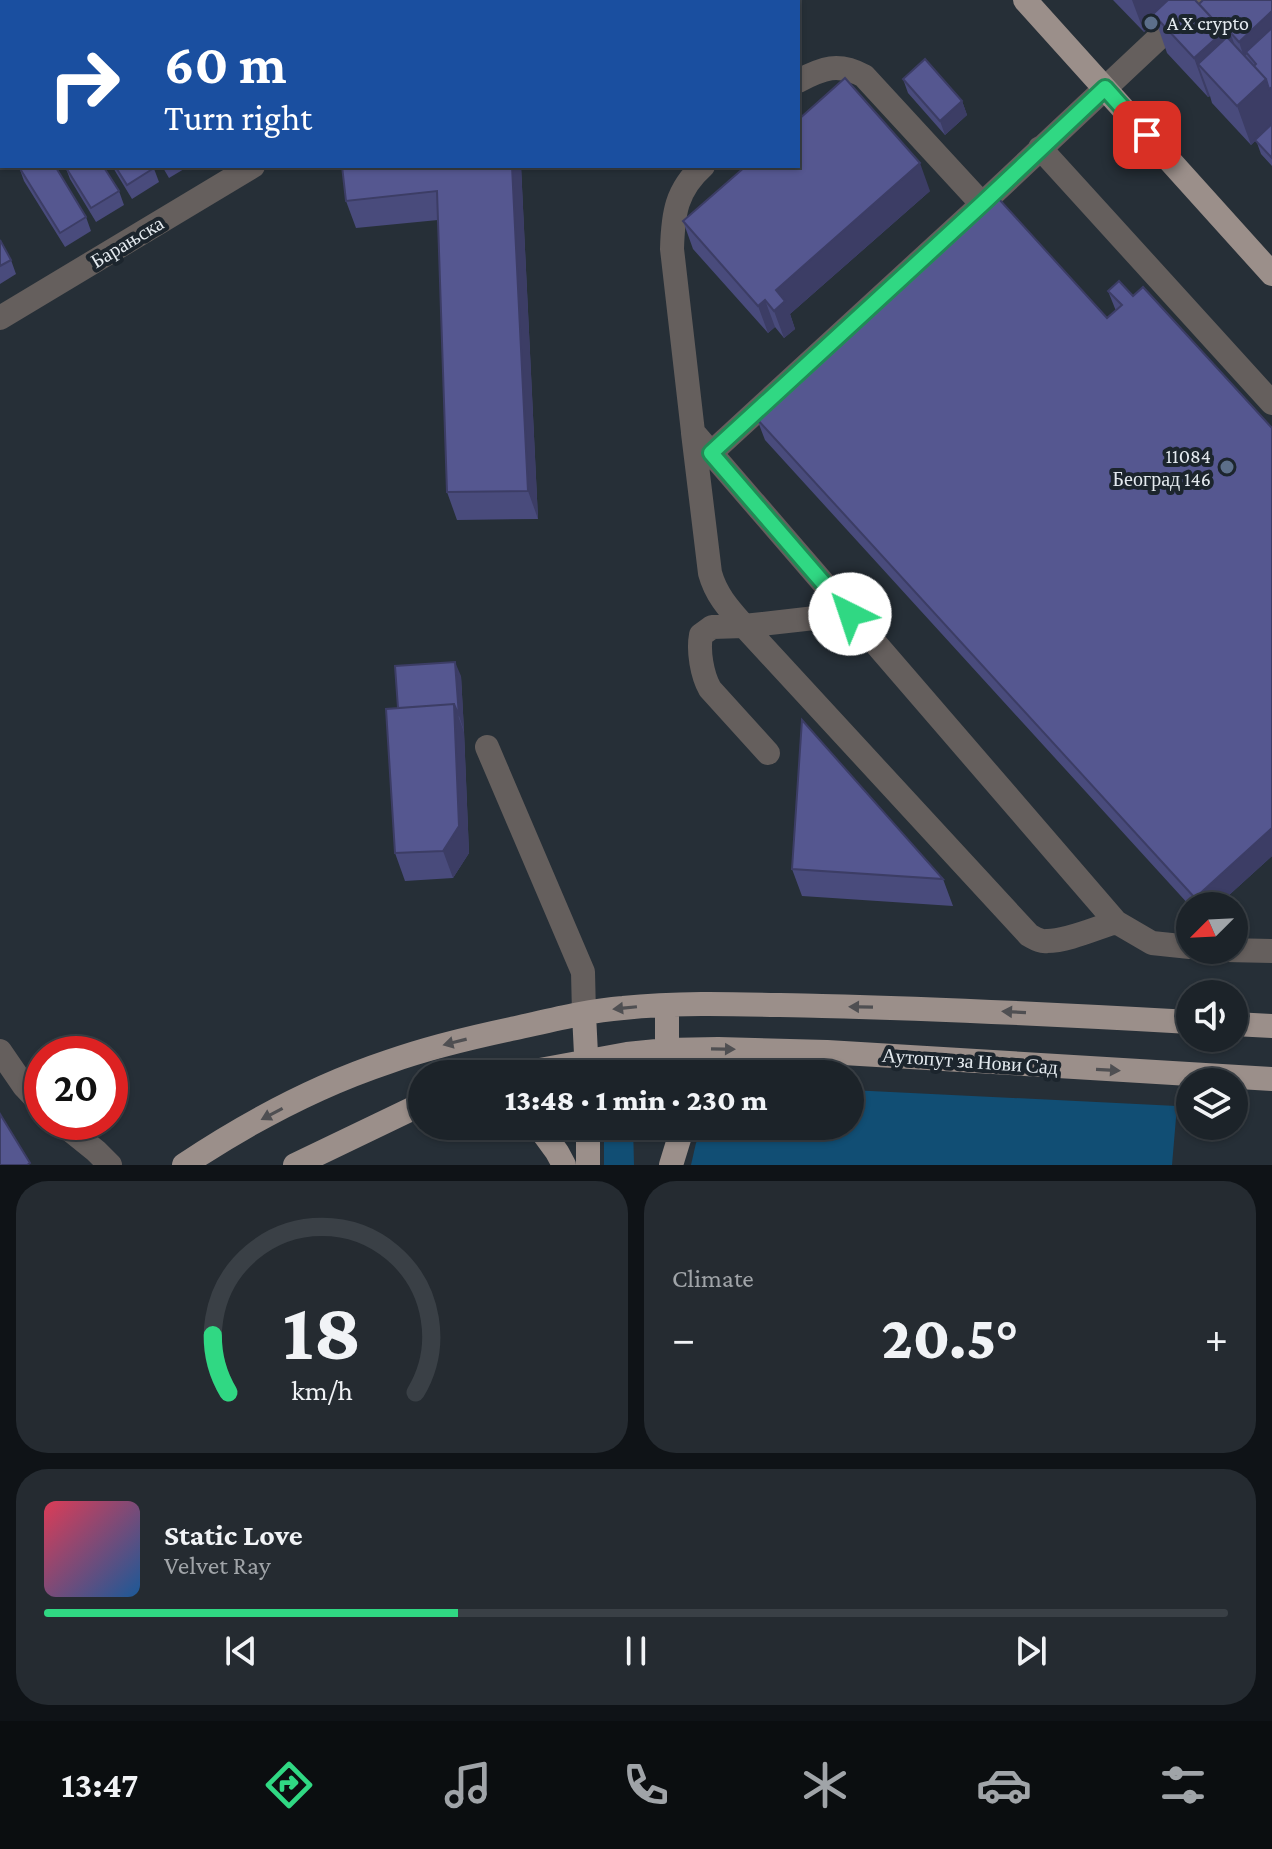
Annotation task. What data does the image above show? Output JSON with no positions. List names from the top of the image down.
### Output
{
  "streets": {
    "main road": ["Аутопут за Нови Сад"],
    "street": ["Барањска"]
  },
  "places": ["A X crypto", "11084 Београд 146"],
  "north": "bottom left",
  "page": {
    "turn": ["60 m", "Turn right"],
    "limit": "20",
    "trip": "13:48 · 1 min · 230 m",
    "tile": "Climate",
    "heat": ["−", "20.5°", "+"],
    "song": ["Static Love", "Velvet Ray"],
    "tabs": "13:47",
    "gauge": ["18", "km/h"]
  }
}
